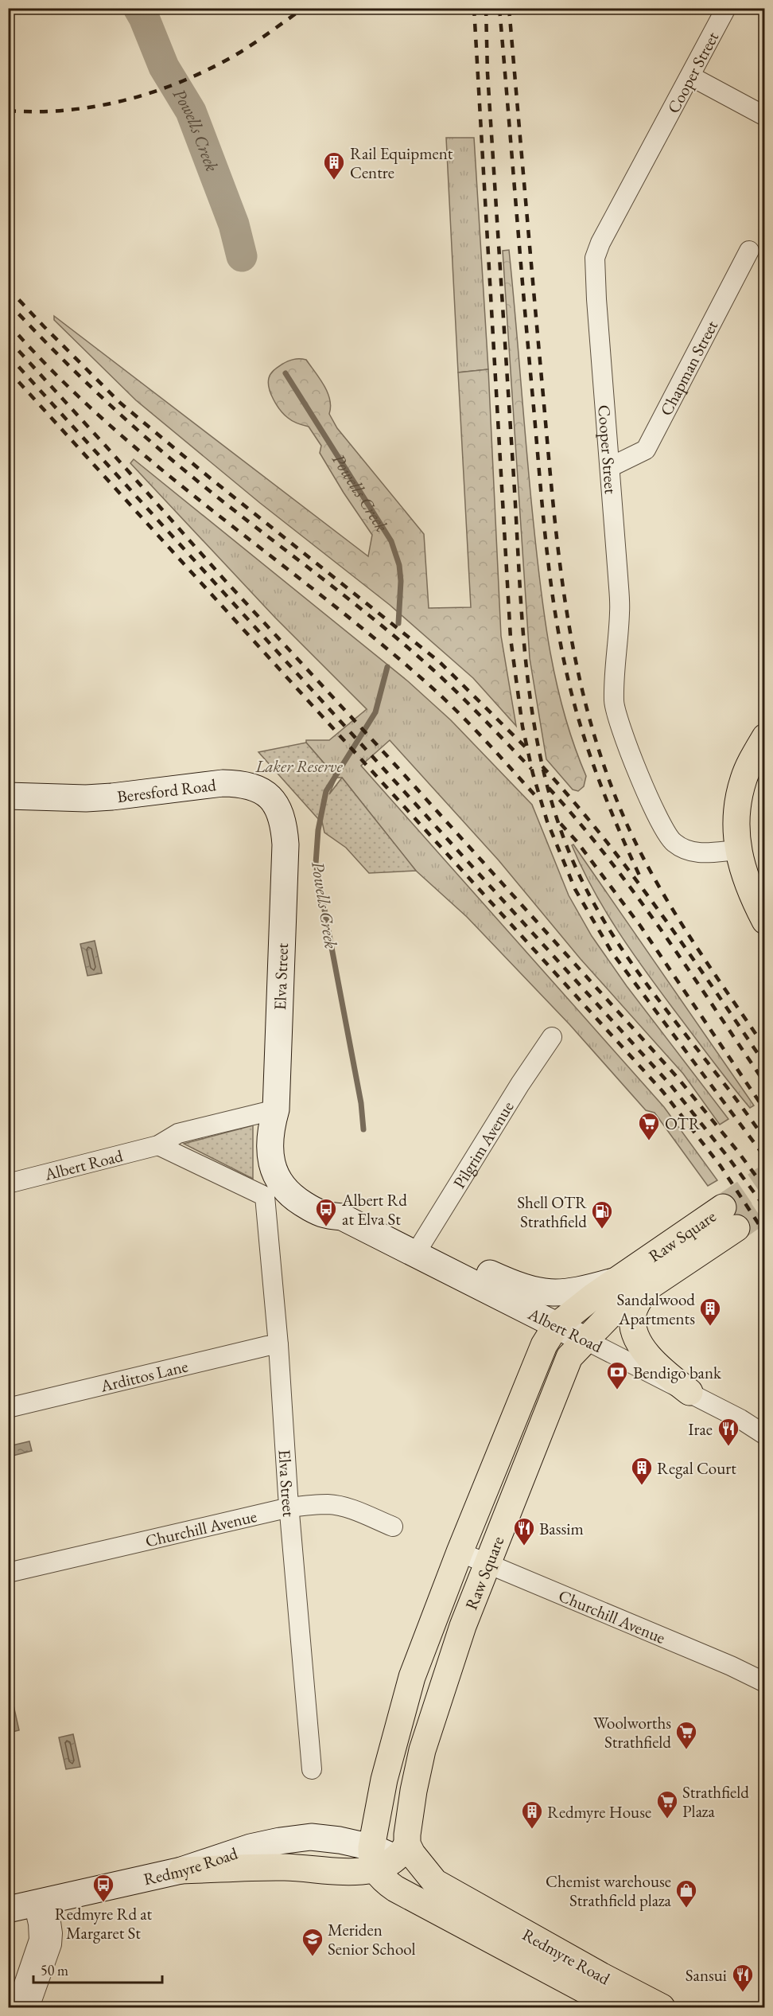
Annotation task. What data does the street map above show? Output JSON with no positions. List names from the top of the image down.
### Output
{
  "streets": {
    "main road": [
      "Beresford Road",
      "Elva Street",
      "Albert Road",
      "Raw Square",
      "Redmyre Road"
    ],
    "street": [
      "Cooper Street",
      "Chapman Street",
      "Pilgrim Avenue",
      "Ardittos Lane",
      "Churchill Avenue"
    ]
  },
  "crossings": [
    ["Cooper Street", "Chapman Street"],
    ["Beresford Road", "Elva Street"],
    ["Elva Street", "Pilgrim Avenue"],
    ["Elva Street", "Albert Road"],
    ["Elva Street", "Ardittos Lane"],
    ["Elva Street", "Churchill Avenue"],
    ["Pilgrim Avenue", "Albert Road"],
    ["Albert Road", "Raw Square"],
    ["Raw Square", "Churchill Avenue"],
    ["Raw Square", "Redmyre Road"]
  ],
  "water": ["Powells Creek"],
  "parks": ["Laker Reserve"],
  "places": {
    "building": [
      "Rail Equipment Centre",
      "Sandalwood Apartments",
      "Regal Court",
      "Redmyre House"
    ],
    "supermarket": ["OTR", "Woolworths Strathfield", "Strathfield Plaza"],
    "bus stop": ["Albert Rd at Elva St", "Redmyre Rd at Margaret St"],
    "fuel station": ["Shell OTR Strathfield"],
    "bank": ["Bendigo bank"],
    "restaurant": ["Irae", "Bassim", "Sansui"],
    "shop": ["Chemist warehouse Strathfield plaza"],
    "school or university": ["Meriden Senior School"]
  },
  "scale_bar": "50 m"
}
